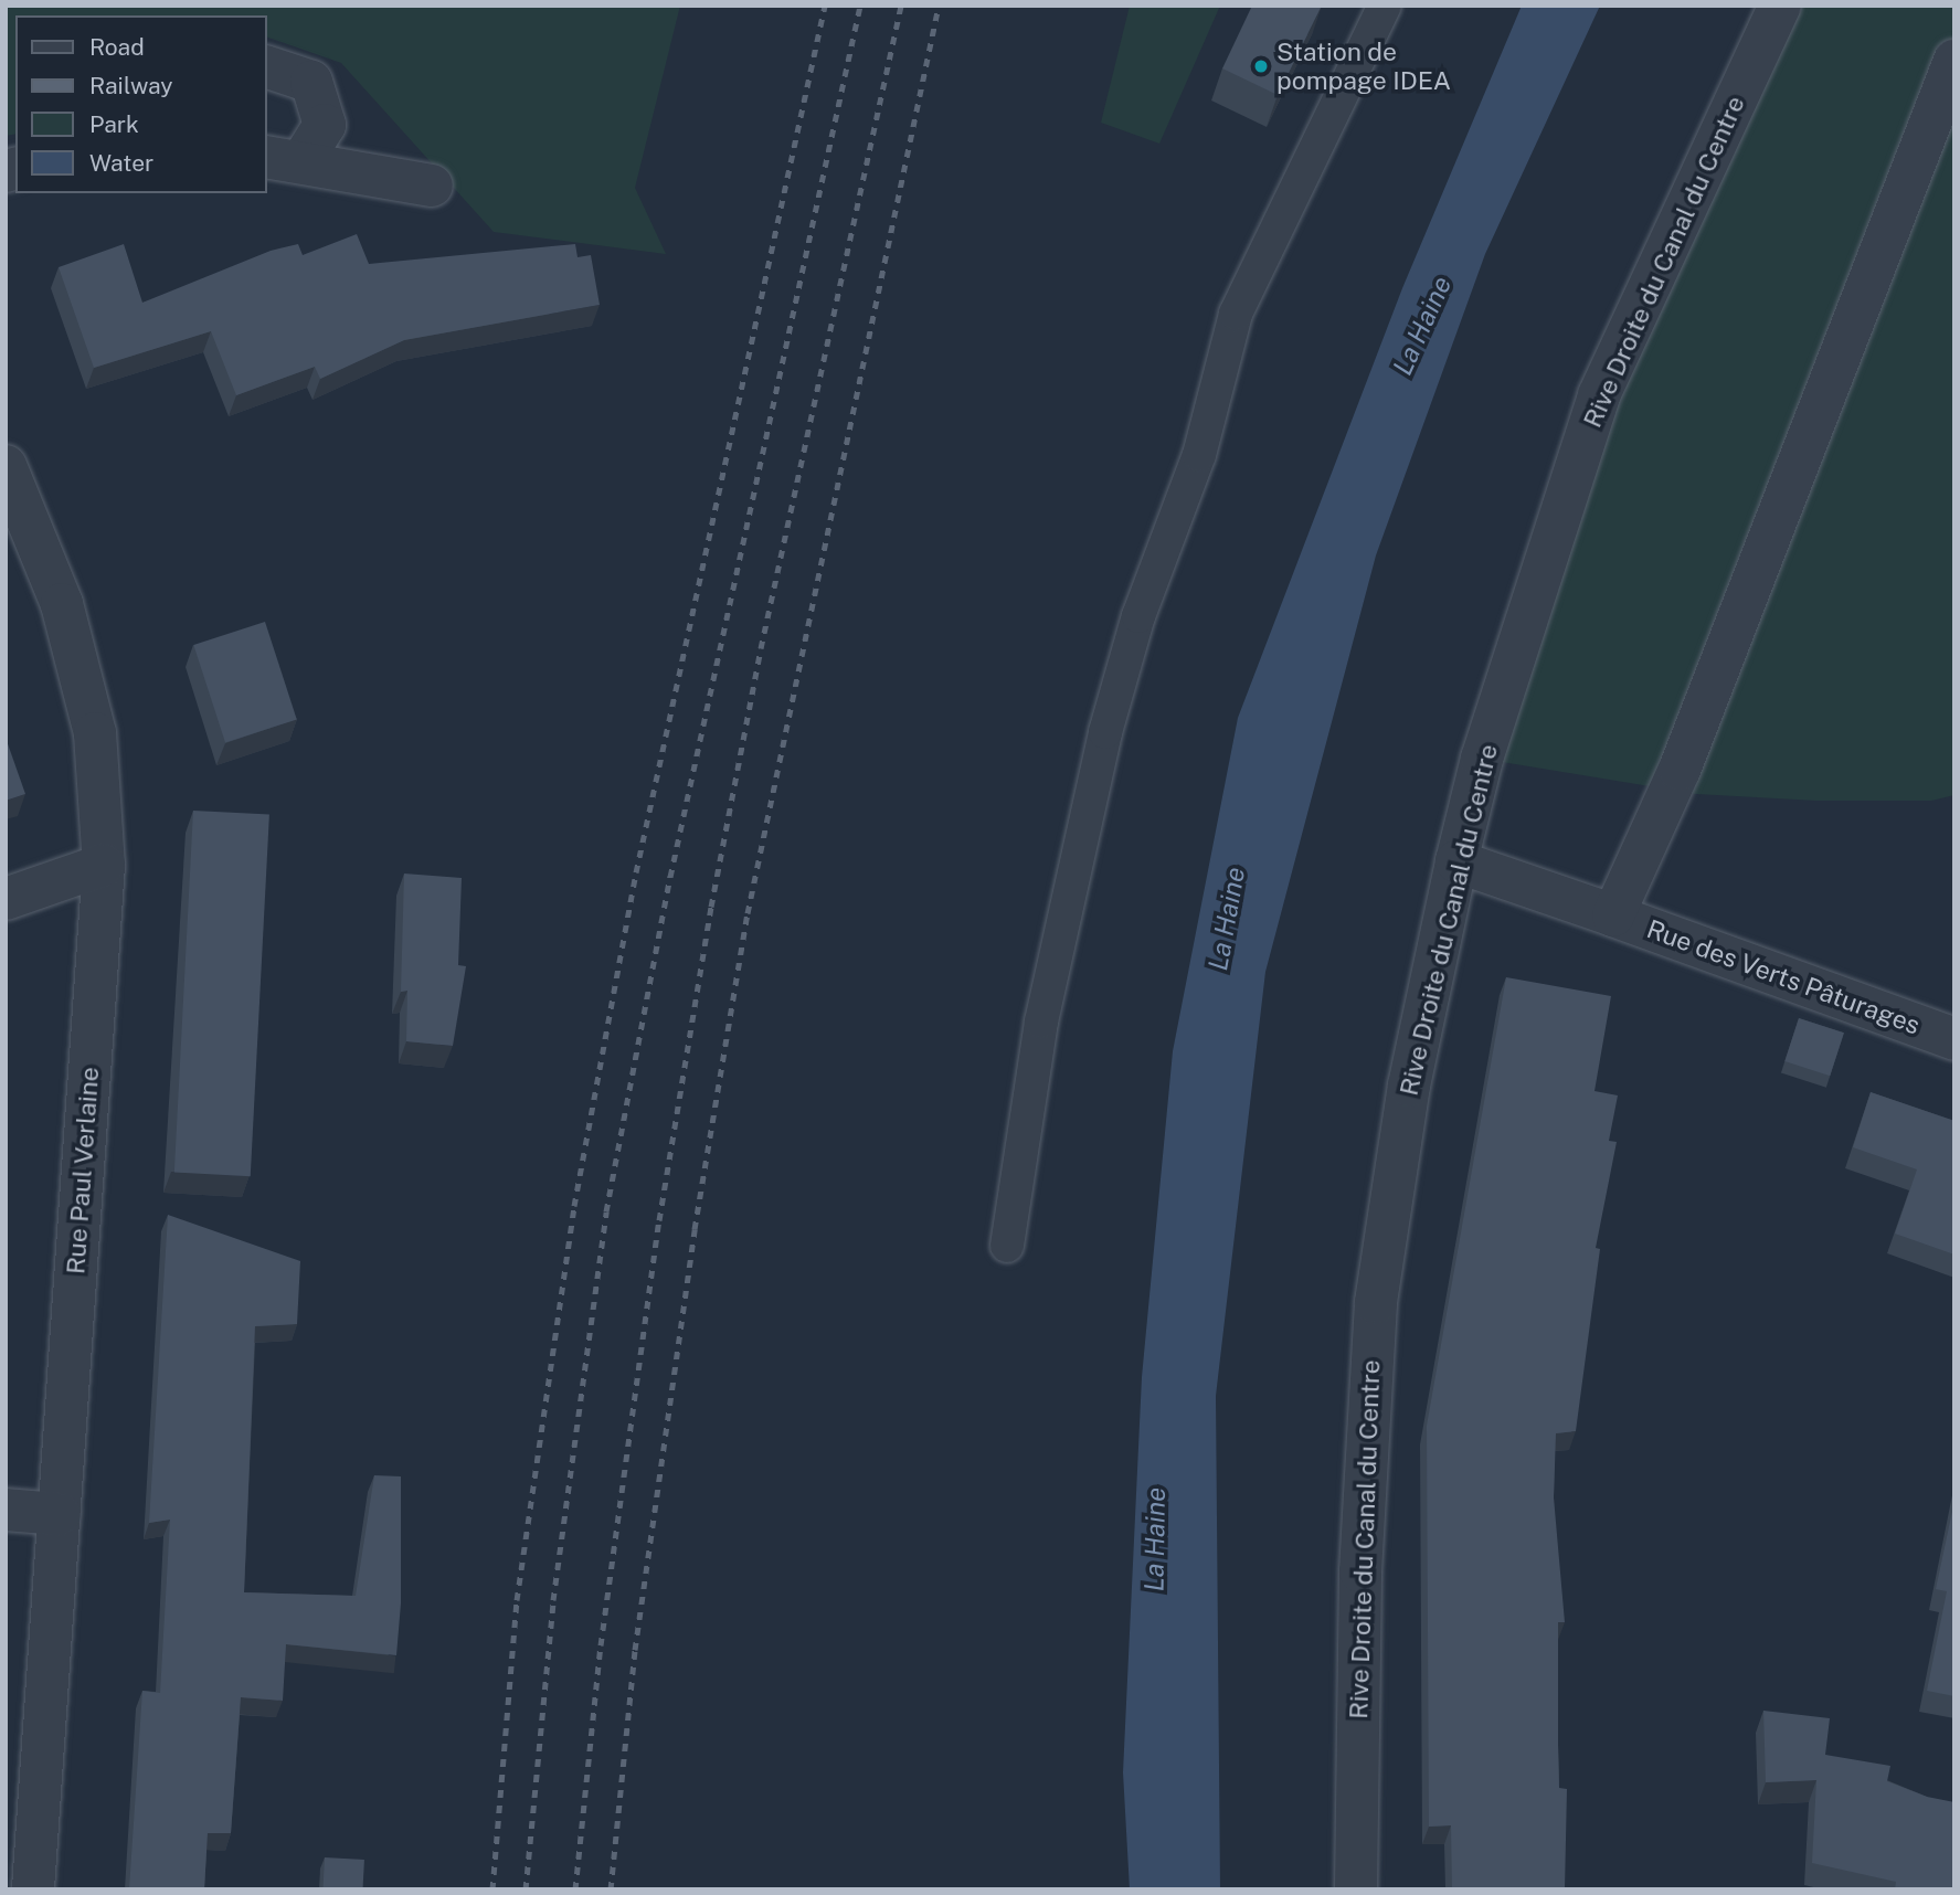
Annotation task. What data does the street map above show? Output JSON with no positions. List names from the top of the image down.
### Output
{
  "streets": {
    "street": ["Rive Droite du Canal du Centre", "Rue des Verts Pâturages", "Rue Paul Verlaine"]
  },
  "crossings": [
    ["Rive Droite du Canal du Centre", "Rue des Verts Pâturages"]
  ],
  "water": ["La Haine"],
  "places": ["Station de pompage IDEA"],
  "legend": [
    "Road",
    "Railway",
    "Park",
    "Water"
  ]
}
